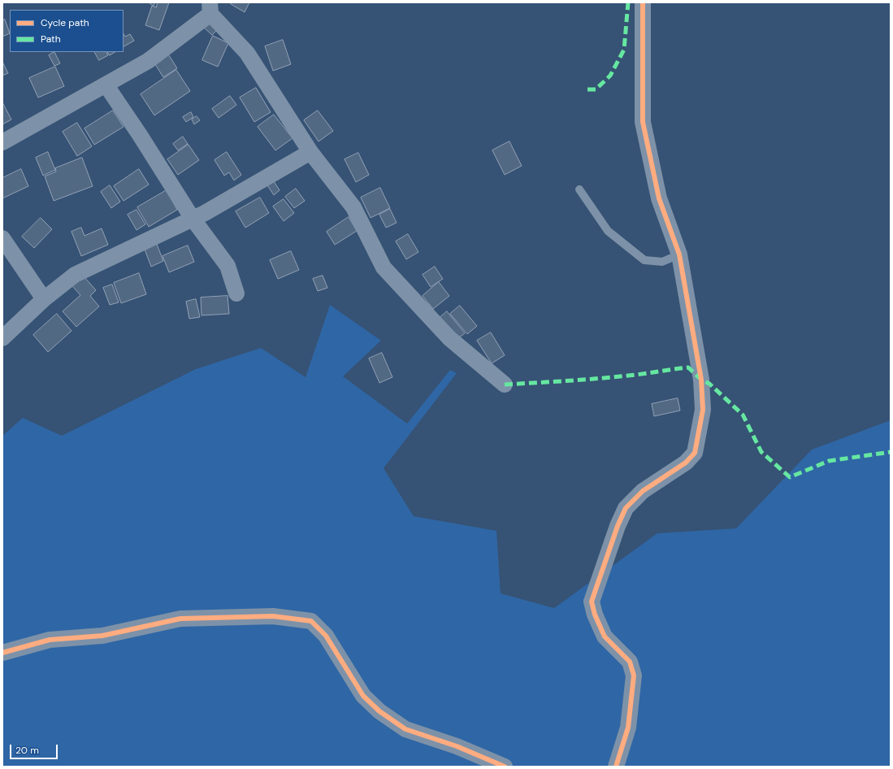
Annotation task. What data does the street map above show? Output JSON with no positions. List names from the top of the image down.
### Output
{
  "legend": ["Cycle path", "Path"],
  "scale_bar": "20 m"
}
